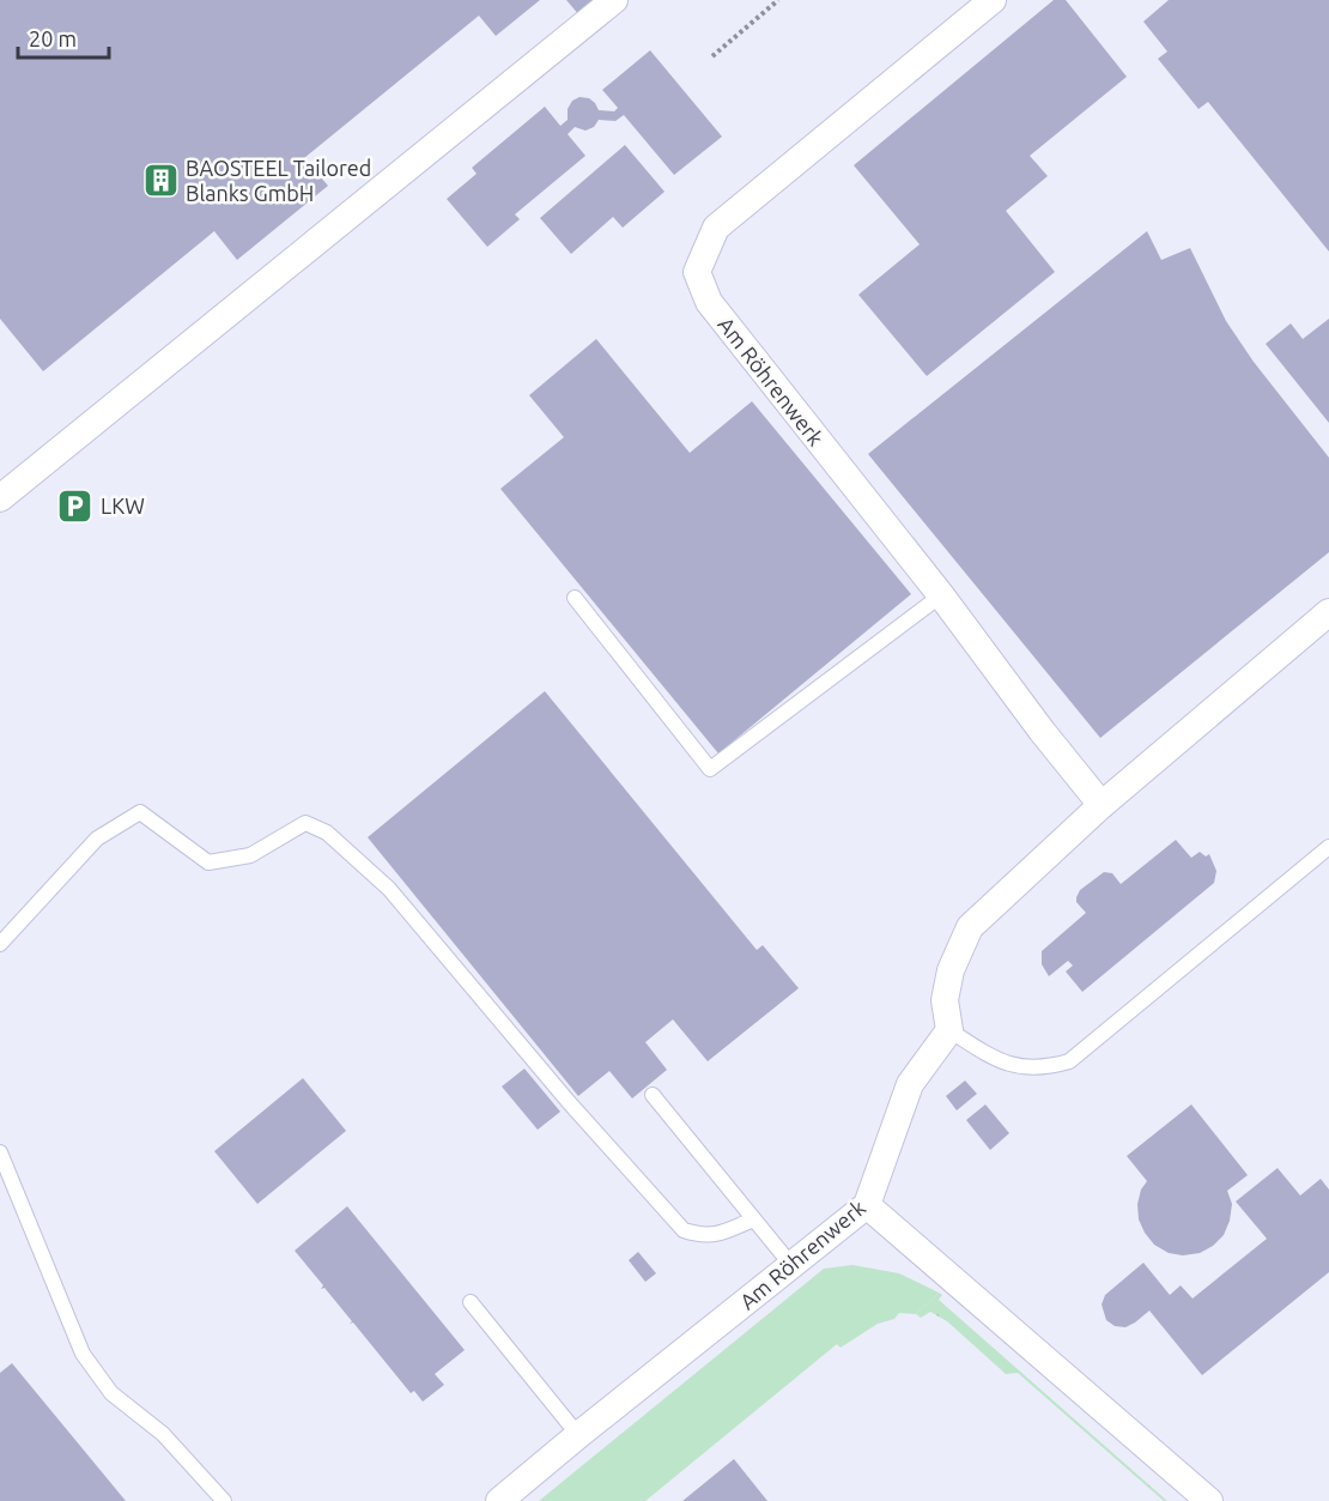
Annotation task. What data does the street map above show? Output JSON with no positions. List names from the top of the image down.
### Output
{
  "streets": {
    "street": ["Am Röhrenwerk"]
  },
  "places": {
    "building": ["BAOSTEEL Tailored Blanks GmbH"],
    "parking": ["LKW"]
  },
  "scale_bar": "20 m"
}
